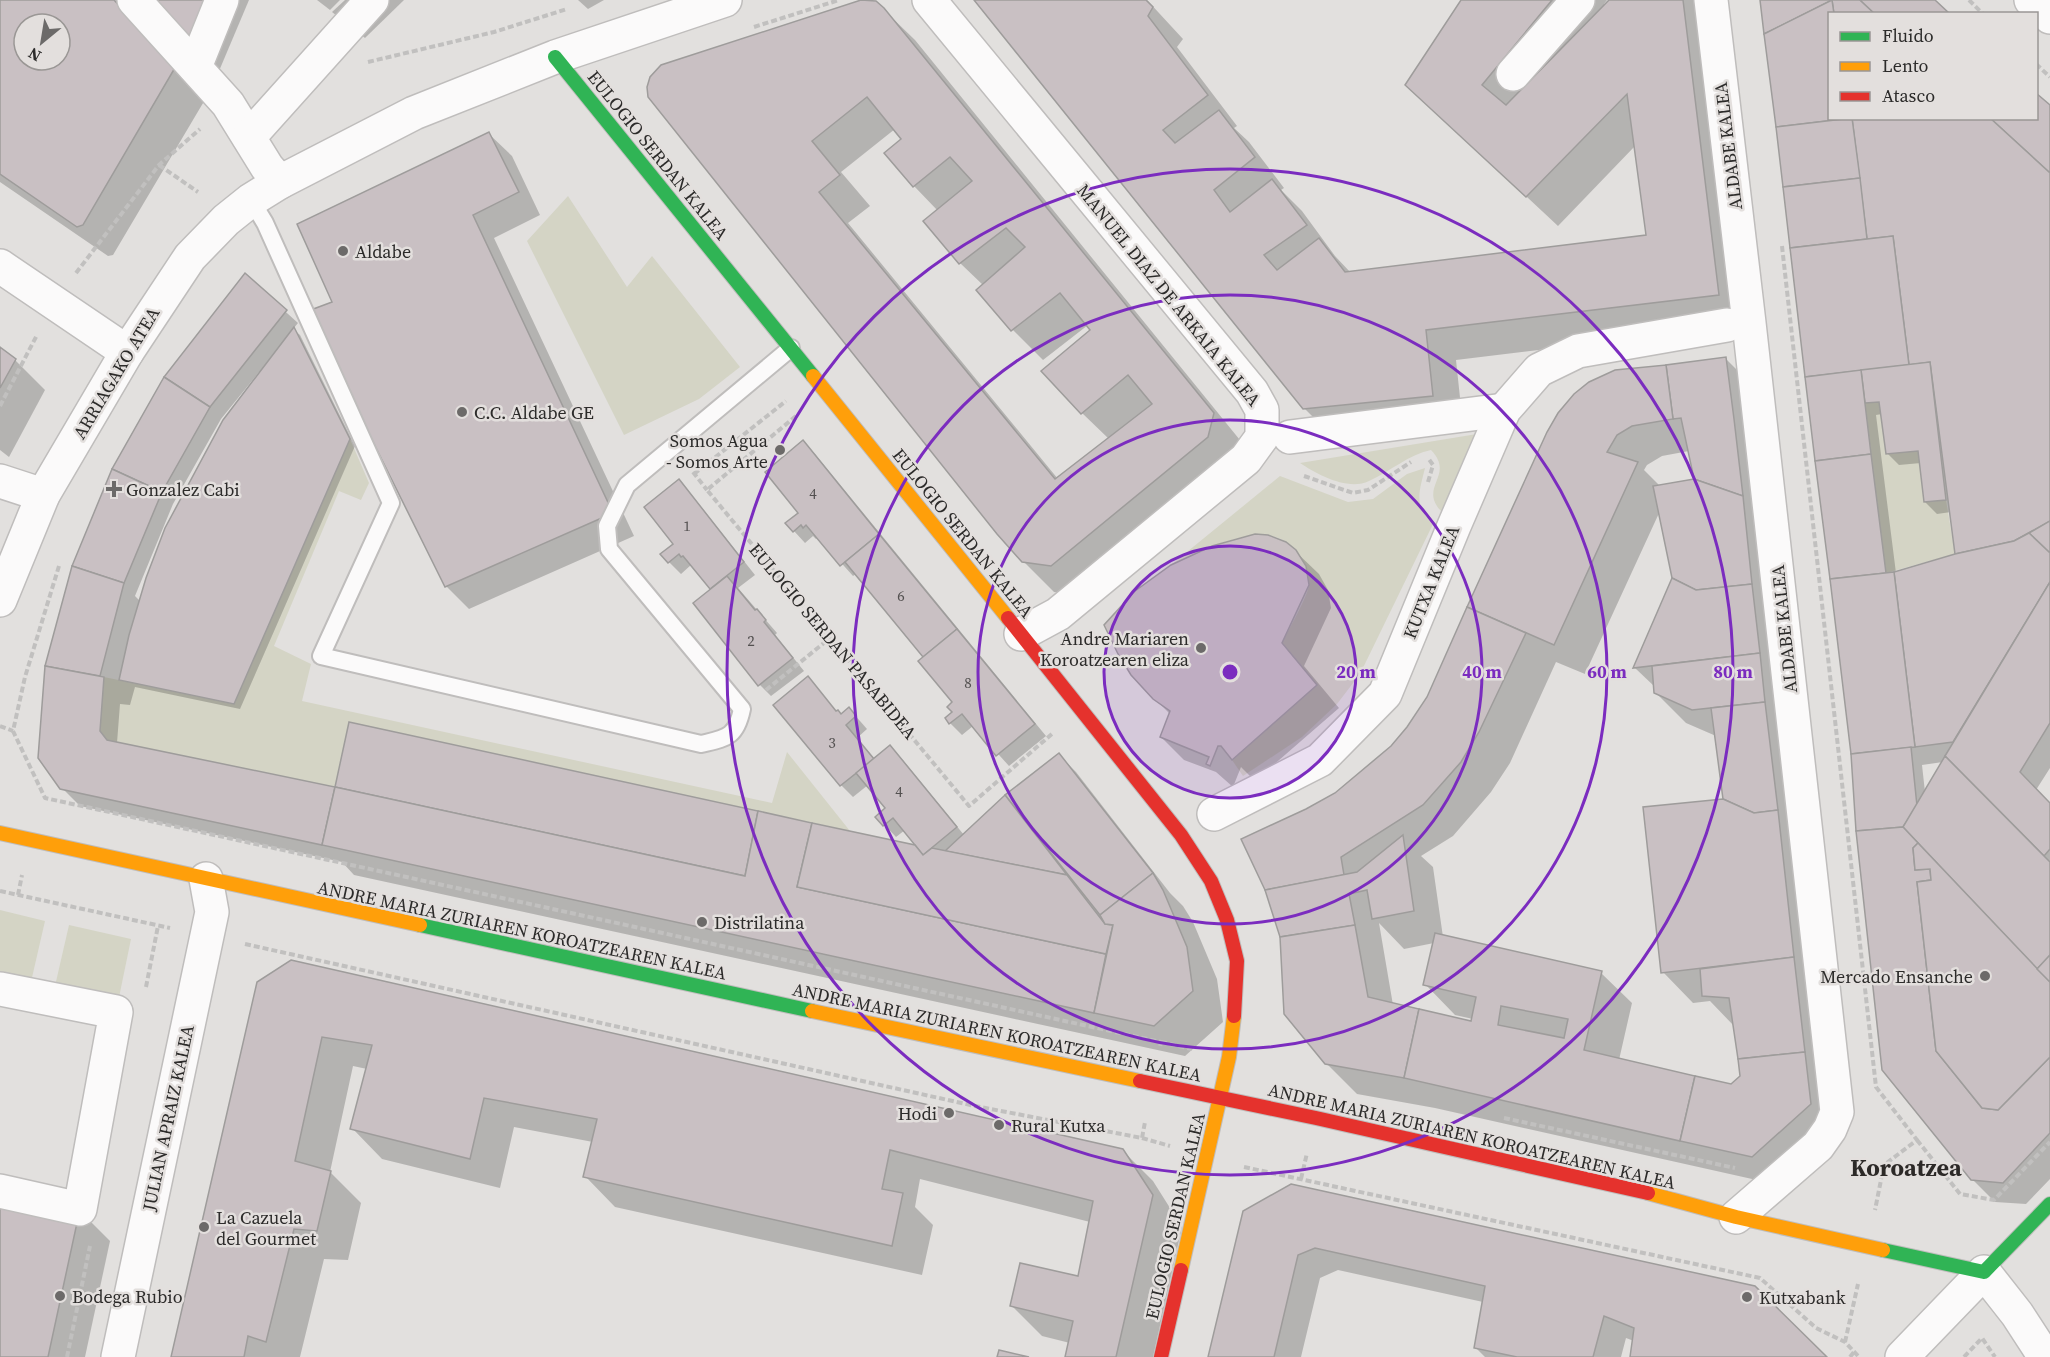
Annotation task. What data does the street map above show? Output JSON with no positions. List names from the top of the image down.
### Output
{
  "streets": {
    "main road": ["EULOGIO SERDAN KALEA", "ANDRE MARIA ZURIAREN KOROATZEAREN KALEA"],
    "street": [
      "ALDABE KALEA",
      "MANUEL DIAZ DE ARKAIA KALEA",
      "ARRIAGAKO ATEA",
      "KUTXA KALEA",
      "JULIAN APRAIZ KALEA"
    ],
    "path": ["EULOGIO SERDAN PASABIDEA"]
  },
  "crossings": [
    ["ALDABE KALEA", "ANDRE MARIA ZURIAREN KOROATZEAREN KALEA"],
    ["EULOGIO SERDAN KALEA", "MANUEL DIAZ DE ARKAIA KALEA"],
    ["EULOGIO SERDAN KALEA", "ARRIAGAKO ATEA"],
    ["EULOGIO SERDAN KALEA", "ANDRE MARIA ZURIAREN KOROATZEAREN KALEA"],
    ["ANDRE MARIA ZURIAREN KOROATZEAREN KALEA", "JULIAN APRAIZ KALEA"]
  ],
  "districts": ["Koroatzea"],
  "places": {
    "other": [
      "Aldabe",
      "C.C. Aldabe GE",
      "Somos Agua - Somos Arte",
      "Andre Mariaren Koroatzearen eliza",
      "Distrilatina",
      "Mercado Ensanche",
      "Hodi",
      "Rural Kutxa",
      "La Cazuela del Gourmet",
      "Bodega Rubio",
      "Kutxabank"
    ],
    "health": ["Gonzalez Cabi"]
  },
  "house_numbers": [
    "4",
    "1",
    "6",
    "2",
    "8",
    "3",
    "4"
  ],
  "legend": ["Fluido", "Lento", "Atasco"],
  "north": "bottom left",
  "rings": [
    "20 m",
    "40 m",
    "60 m",
    "80 m"
  ]
}
